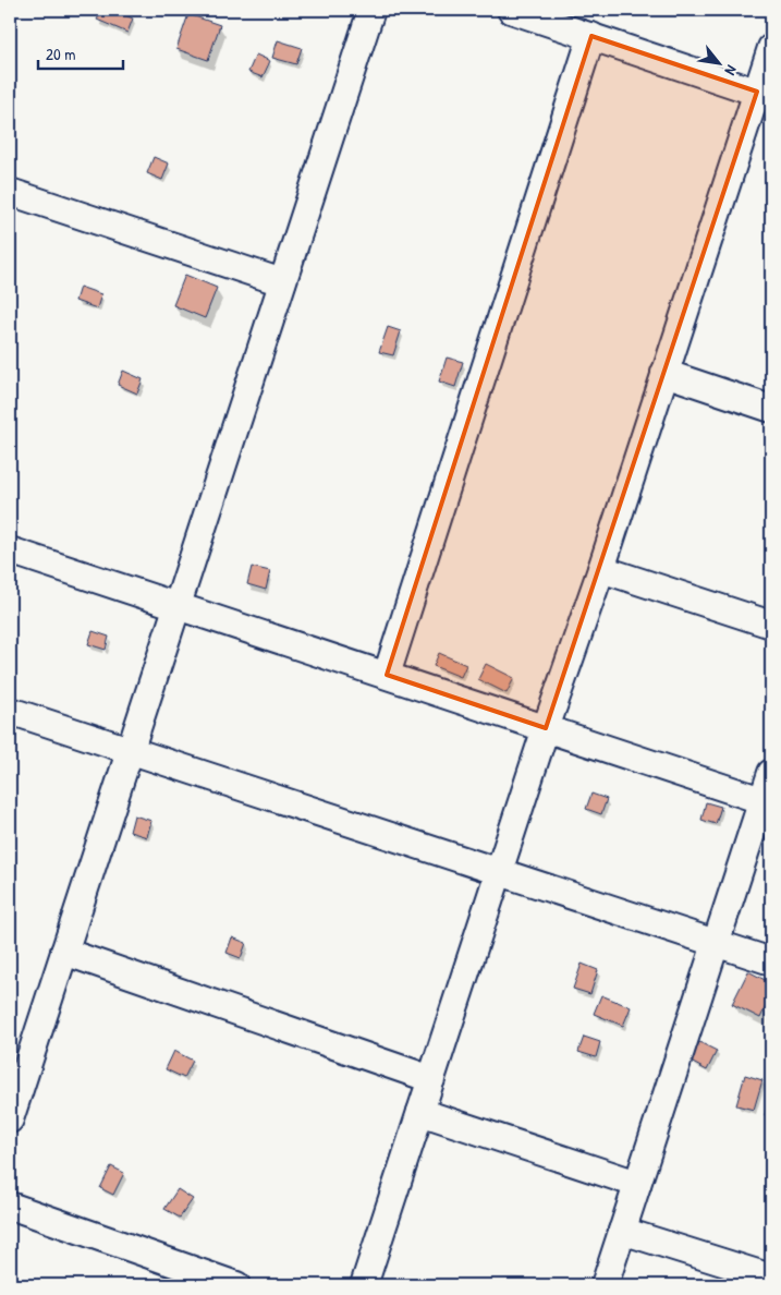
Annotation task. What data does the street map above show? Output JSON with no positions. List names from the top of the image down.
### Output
{
  "scale_bar": "20 m",
  "north": "bottom right"
}
